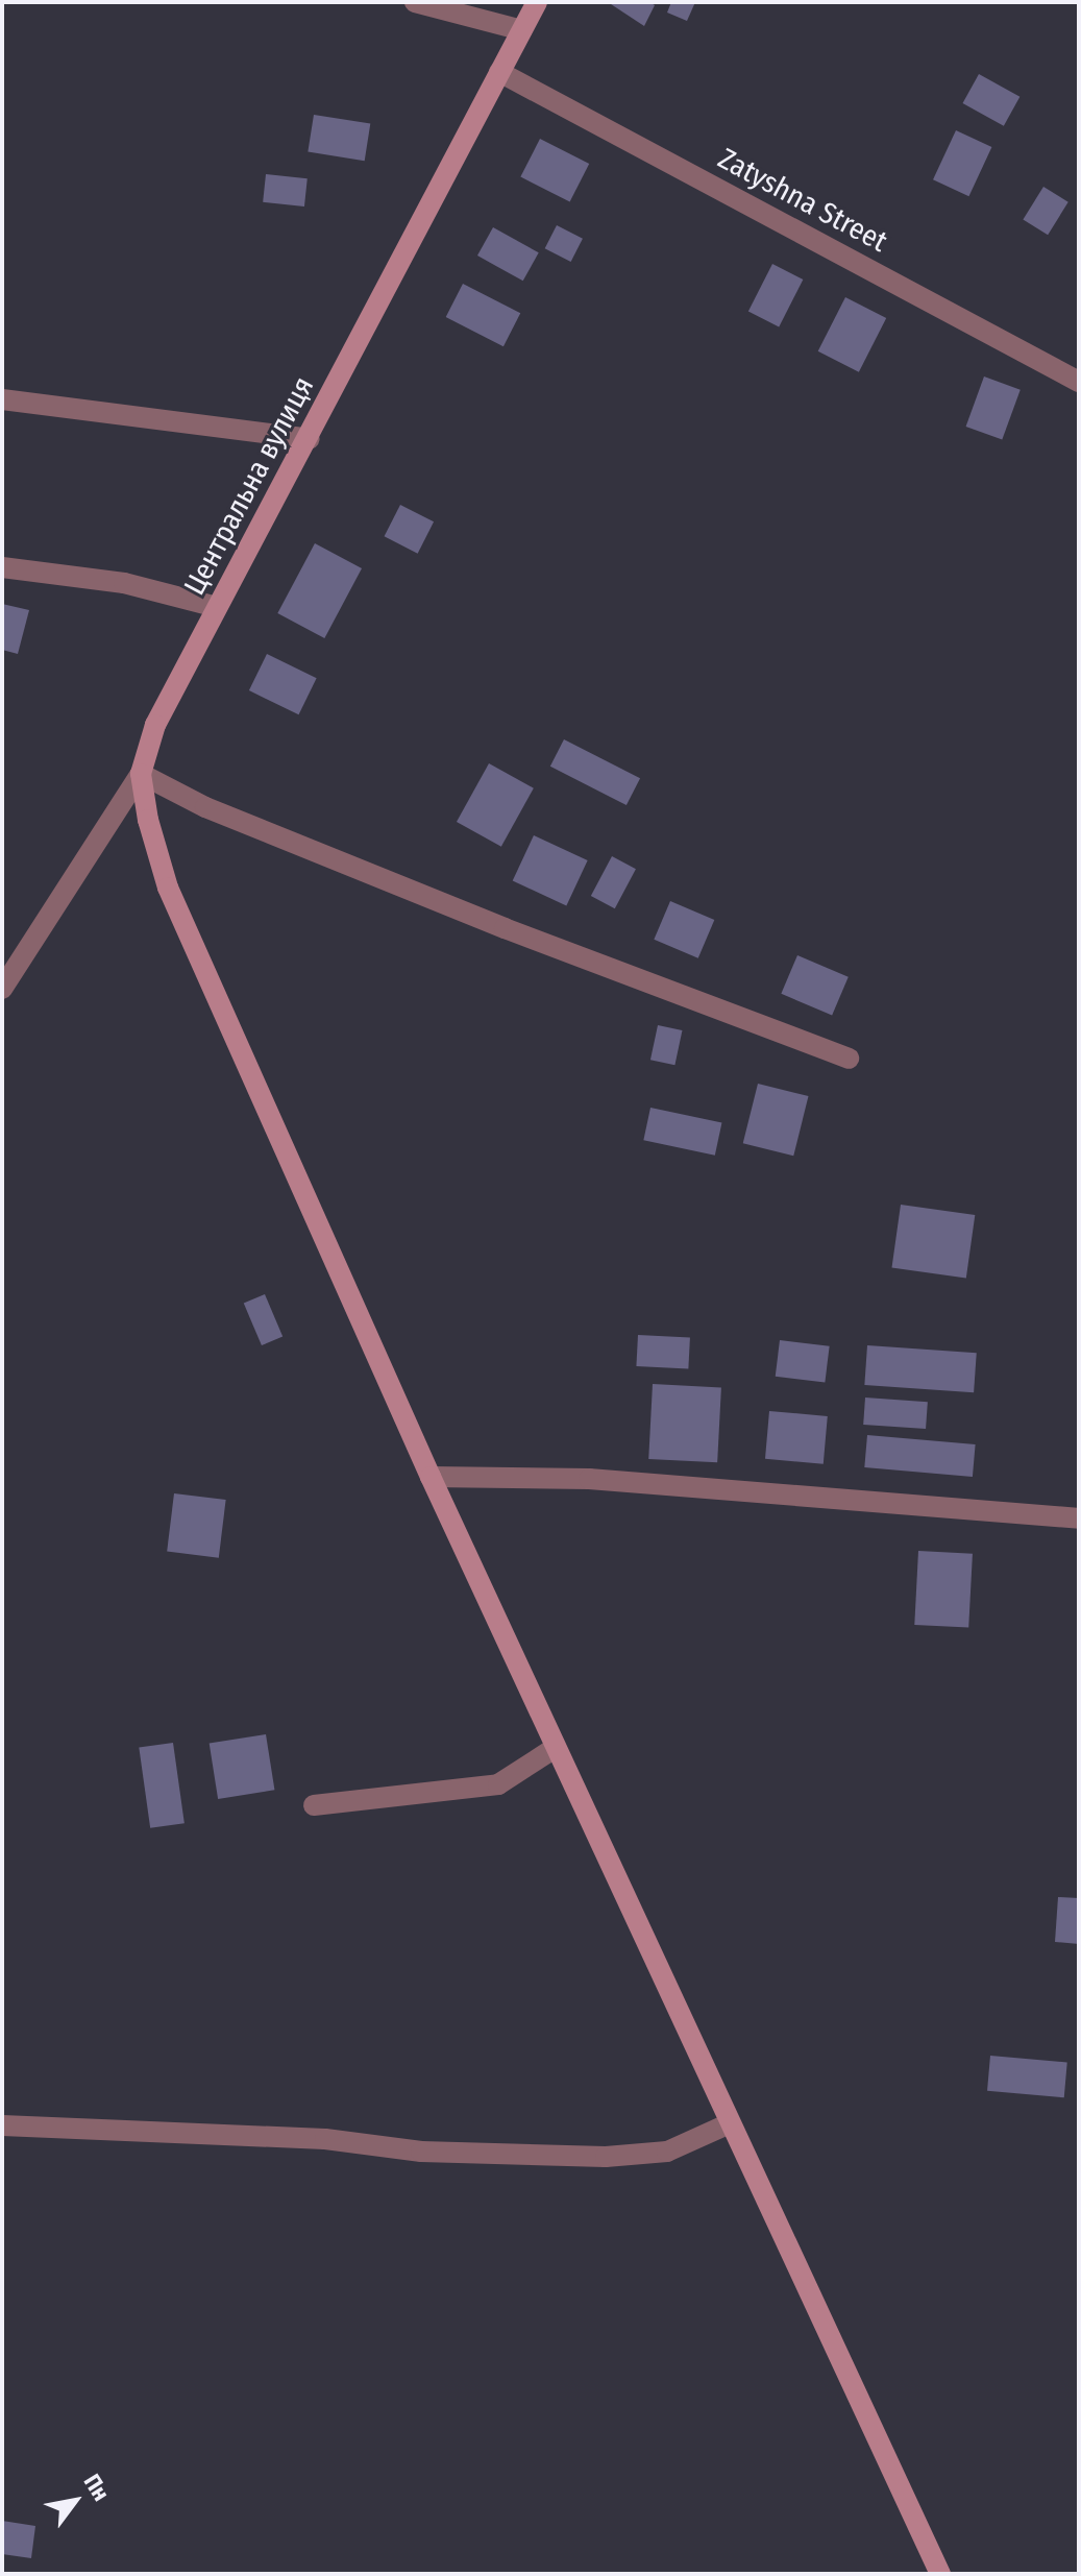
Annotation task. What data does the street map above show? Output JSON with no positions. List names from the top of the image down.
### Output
{
  "streets": {
    "street": ["Zatyshna Street", "Центральна вулиця"]
  },
  "crossings": [
    ["Zatyshna Street", "Центральна вулиця"]
  ],
  "north": "top right"
}
